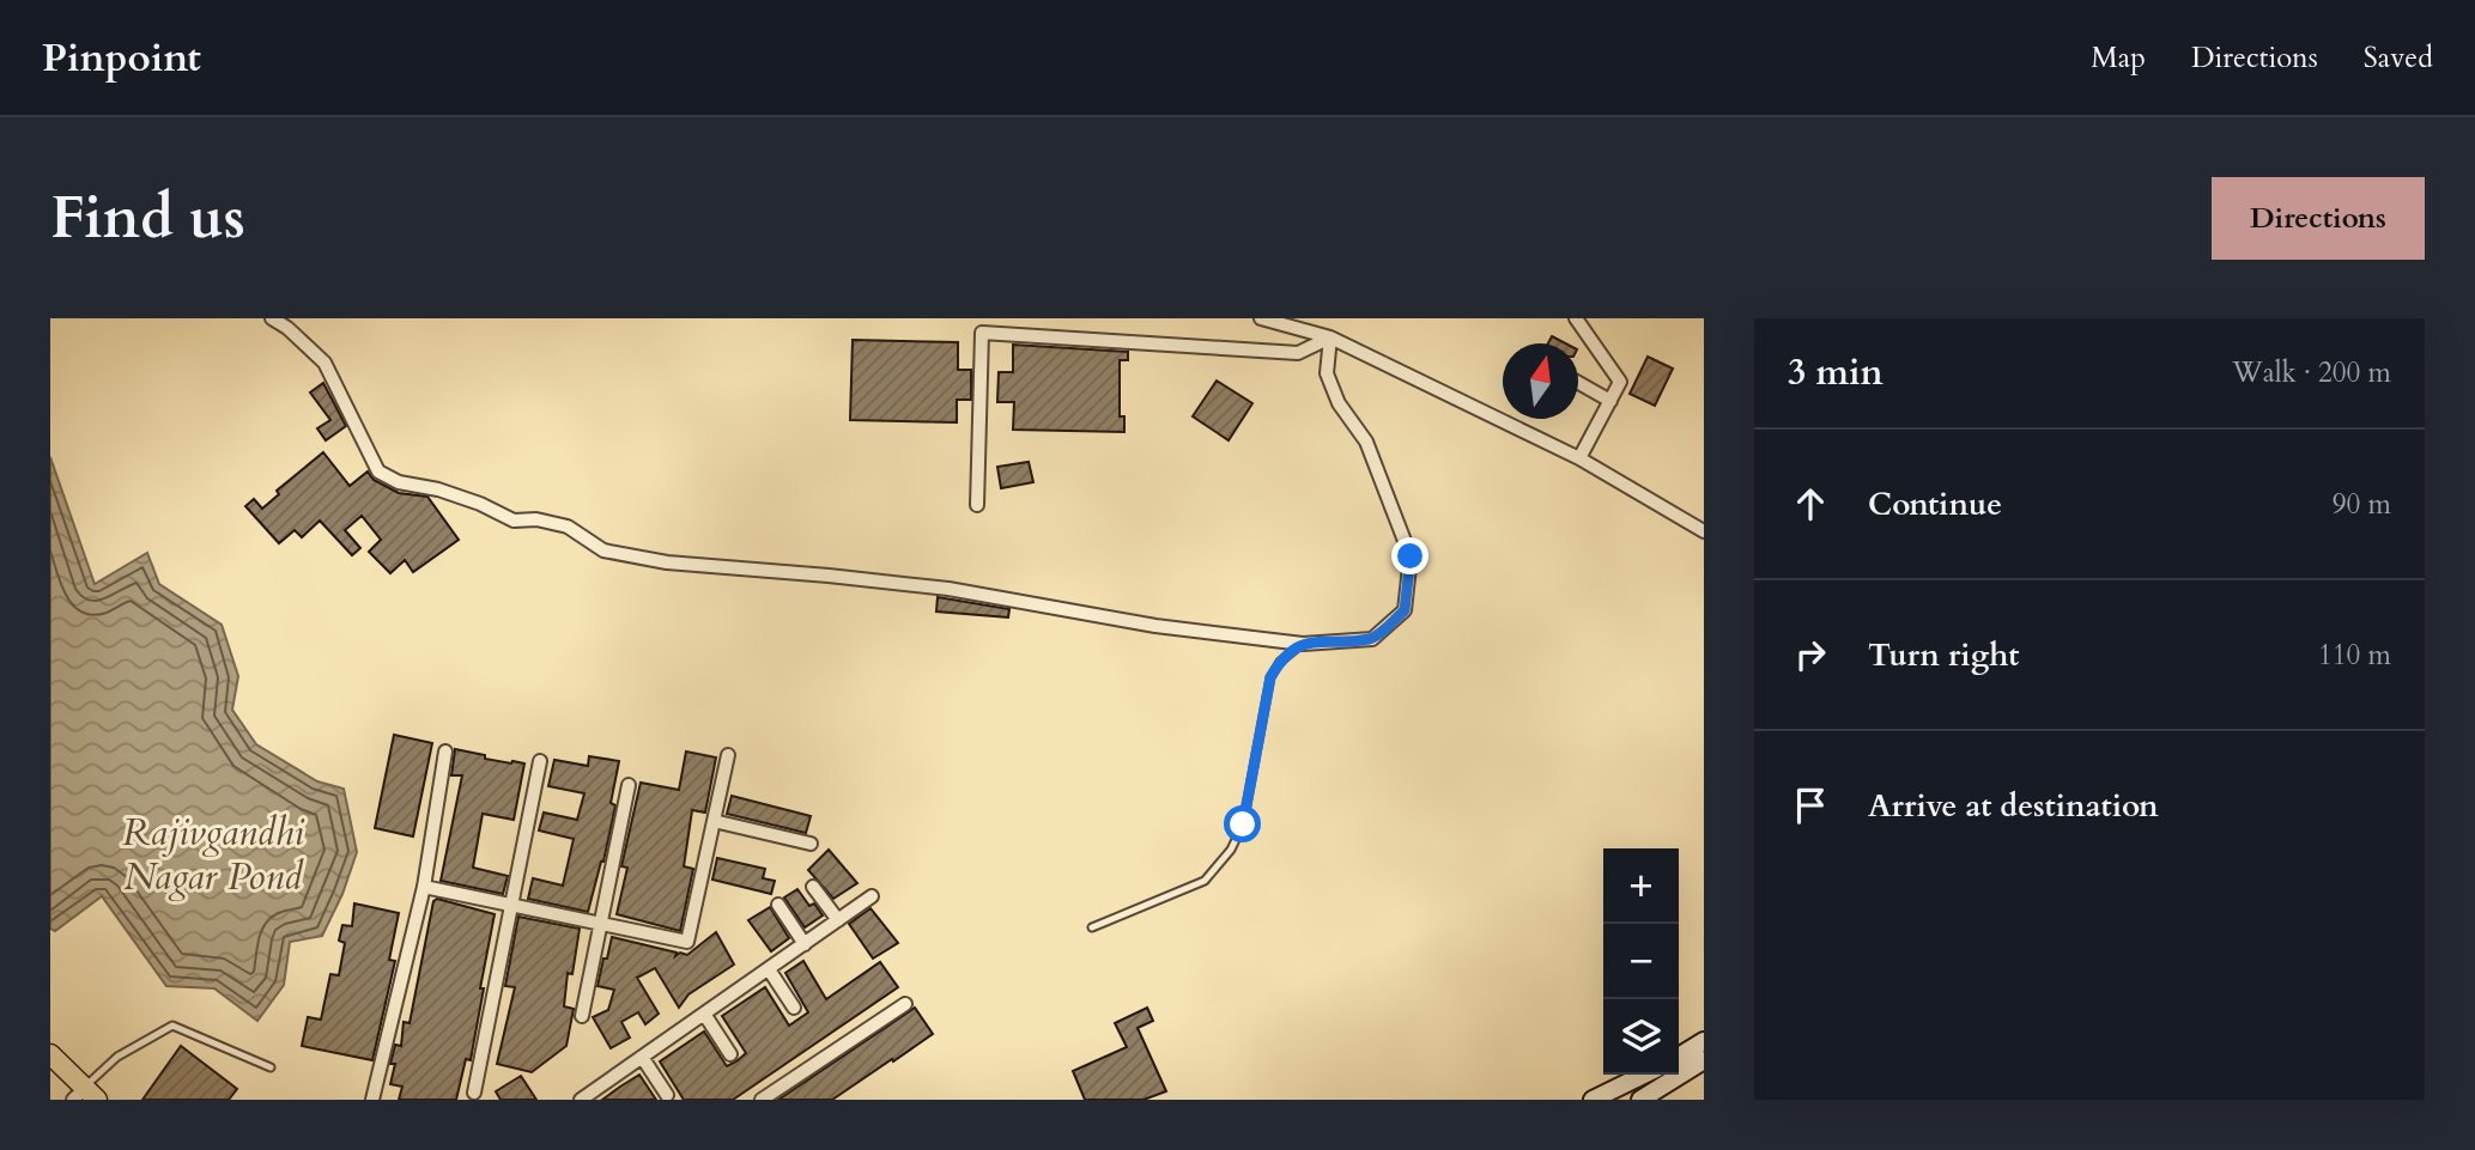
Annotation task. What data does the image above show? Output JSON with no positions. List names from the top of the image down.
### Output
{
  "water": ["Rajivgandhi Nagar Pond"],
  "north": "top",
  "page": {
    "header": "Pinpoint",
    "nav": ["Map", "Directions", "Saved"],
    "buttons": "Directions",
    "title": "Find us",
    "heading": ["3 min", "Walk · 200 m"],
    "list": [
      ["Continue", "90 m"],
      ["Turn right", "110 m"],
      "Arrive at destination"
    ],
    "map_buttons": ["+", "−"]
  }
}
